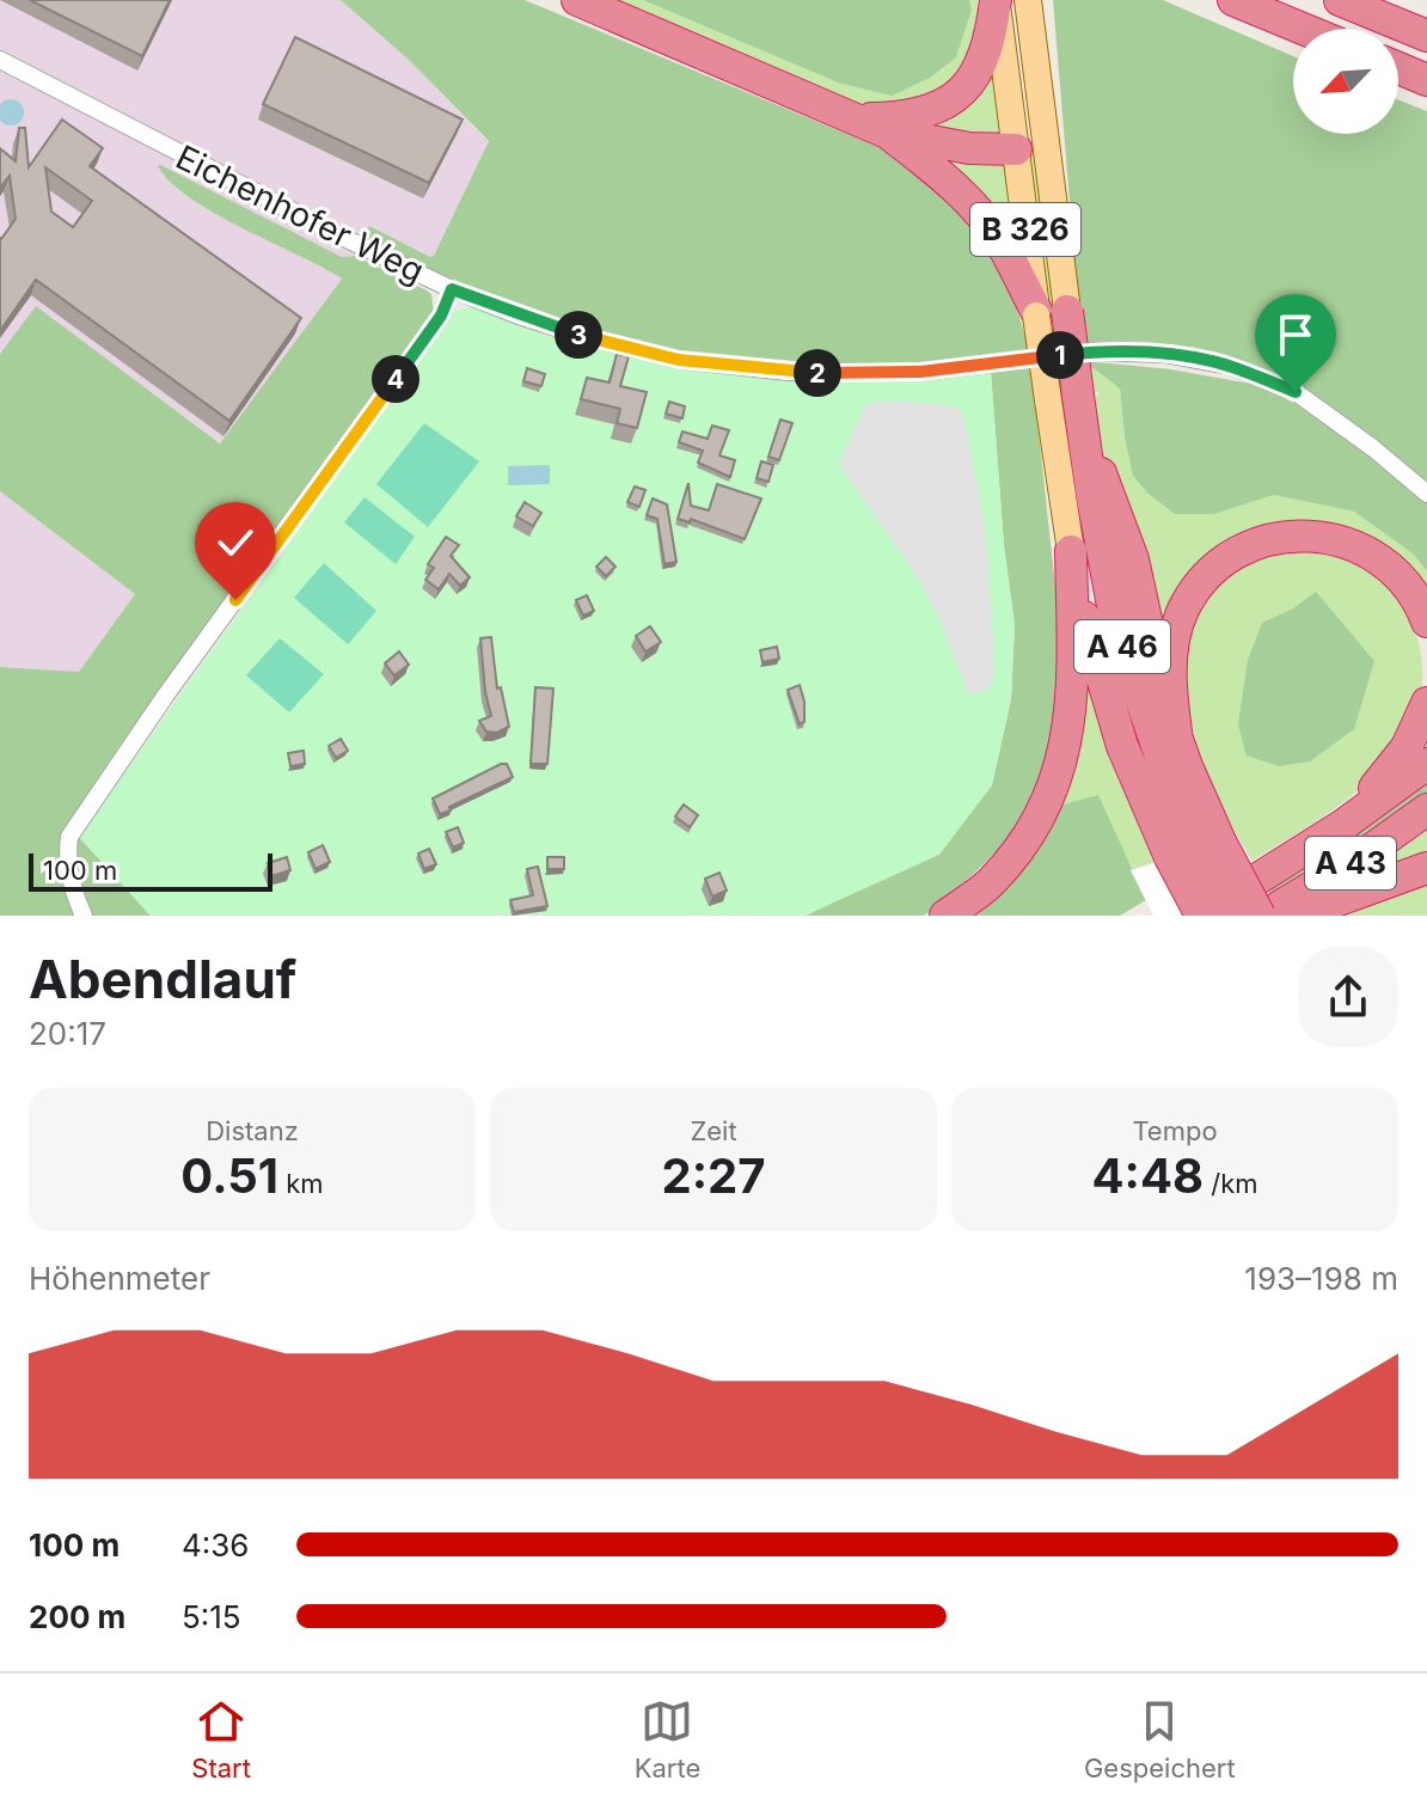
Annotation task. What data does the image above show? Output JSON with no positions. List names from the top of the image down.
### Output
{
  "streets": {
    "highway": ["A 46", "A 43"],
    "main road": ["B 326"],
    "street": ["Eichenhofer Weg"]
  },
  "crossings": [
    ["B 326", "A 46"],
    ["A 46", "A 43"]
  ],
  "scale_bar": "100 m",
  "north": "bottom left",
  "page": {
    "pins": [
      "3",
      "1",
      "2",
      "4"
    ],
    "scale": "100 m",
    "heading": ["Abendlauf", "20:17"],
    "stats": [
      ["Distanz", "0.51 km"],
      ["Zeit", "2:27"],
      ["Tempo", "4:48 /km"]
    ],
    "chart": ["Höhenmeter", "193–198 m"],
    "list": [
      {
        "name": "100 m",
        "note": "4:36"
      },
      {
        "name": "200 m",
        "note": "5:15"
      }
    ],
    "tabs": ["Start", "Karte", "Gespeichert"]
  }
}
